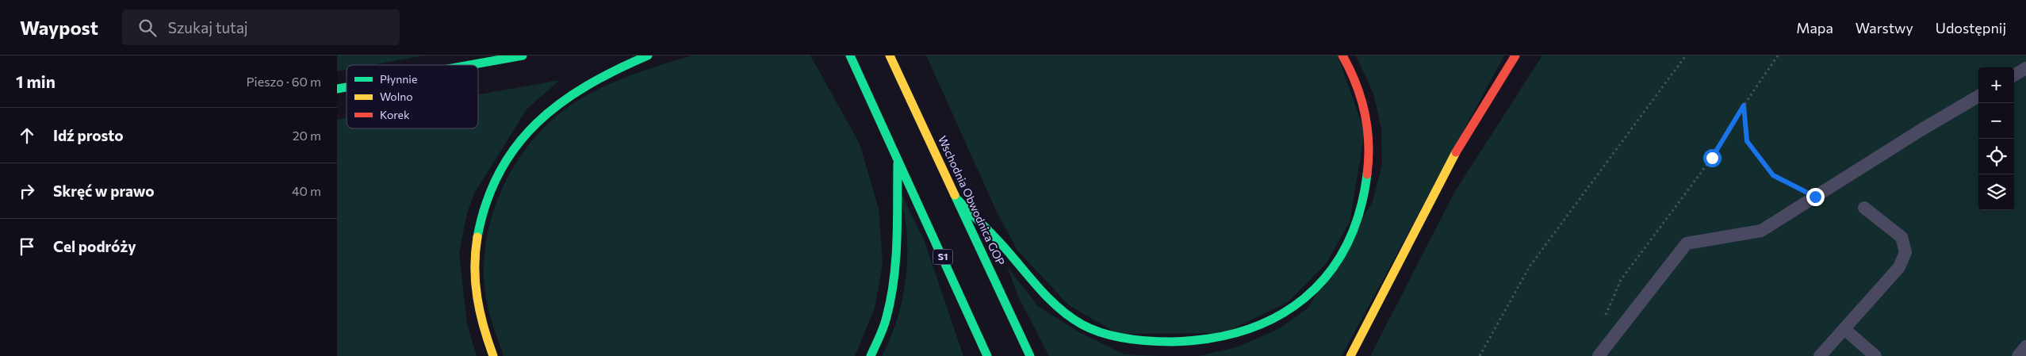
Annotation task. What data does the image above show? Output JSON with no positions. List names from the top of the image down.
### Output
{
  "streets": {
    "highway": ["Wschodnia Obwodnica GOP", "S1"]
  },
  "legend": ["Płynnie", "Wolno", "Korek"],
  "page": {
    "header": "Waypost",
    "search": "Szukaj tutaj",
    "nav": ["Mapa", "Warstwy", "Udostępnij"],
    "heading": ["1 min", "Pieszo · 60 m"],
    "map_buttons": ["+", "−"],
    "list": [
      ["Idź prosto", "20 m"],
      ["Skręć w prawo", "40 m"],
      "Cel podróży"
    ]
  }
}
